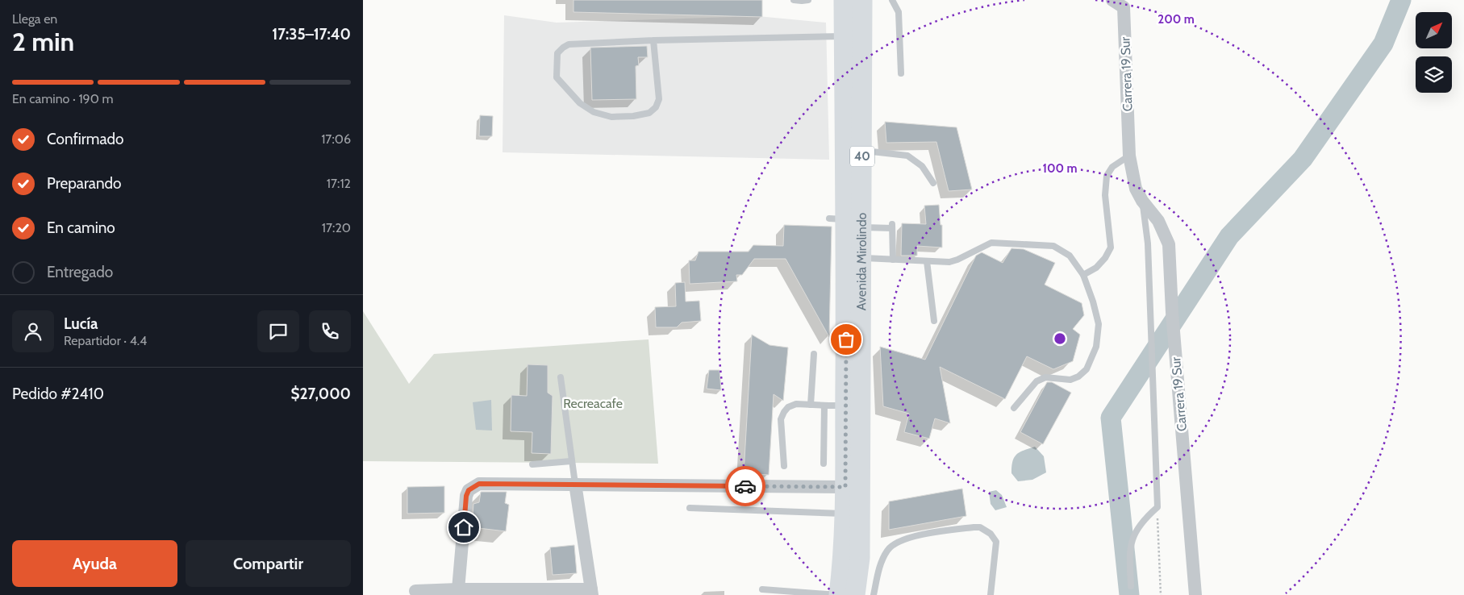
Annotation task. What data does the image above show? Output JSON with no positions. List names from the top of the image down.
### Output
{
  "streets": {
    "main road": ["40", "Avenida Mirolindo"],
    "street": ["Carrera 19 Sur"]
  },
  "parks": ["Recreacafe"],
  "north": "top right",
  "page": {
    "heading": ["2 min", "Llega en", "17:35–17:40"],
    "panel": [
      "Lucía",
      "Repartidor · 4.4",
      "Pedido #2410",
      "$27,000"
    ],
    "bar": "En camino · 190 m",
    "list": [
      ["Confirmado", "17:06"],
      ["Preparando", "17:12"],
      ["En camino", "17:20"],
      "Entregado"
    ],
    "buttons": ["Ayuda", "Compartir"]
  },
  "rings": ["200 m", "100 m"]
}
